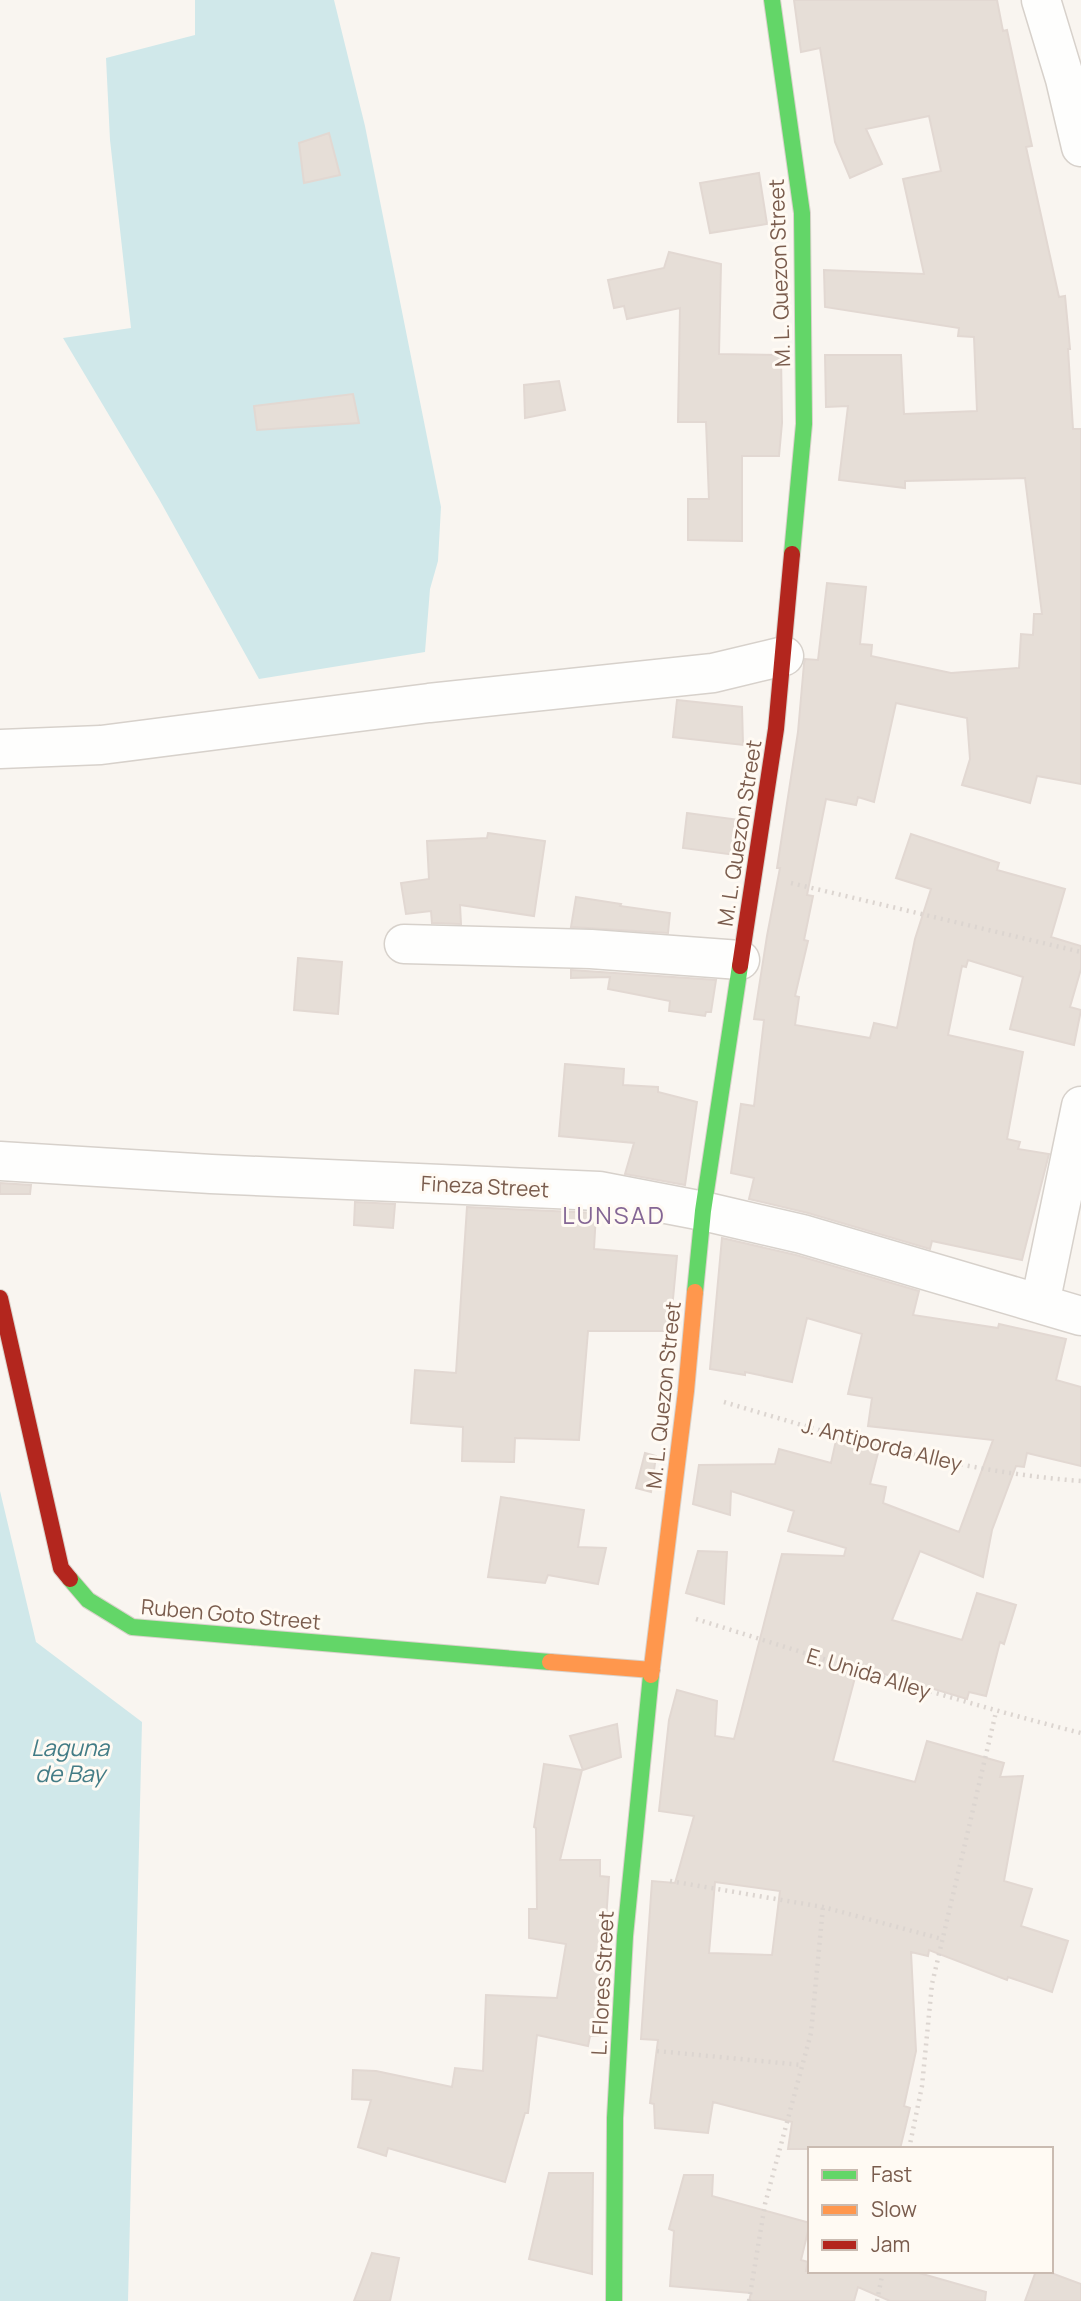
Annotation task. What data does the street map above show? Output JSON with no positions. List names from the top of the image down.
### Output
{
  "streets": {
    "street": [
      "M. L. Quezon Street",
      "Fineza Street",
      "Ruben Goto Street",
      "L. Flores Street"
    ],
    "path": ["J. Antiporda Alley", "E. Unida Alley"]
  },
  "crossings": [
    ["M. L. Quezon Street", "Fineza Street"],
    ["M. L. Quezon Street", "J. Antiporda Alley"],
    ["M. L. Quezon Street", "Ruben Goto Street"],
    ["M. L. Quezon Street", "E. Unida Alley"],
    ["M. L. Quezon Street", "L. Flores Street"],
    ["Ruben Goto Street", "L. Flores Street"]
  ],
  "districts": ["LUNSAD"],
  "water": ["Laguna de Bay"],
  "legend": ["Fast", "Slow", "Jam"]
}
